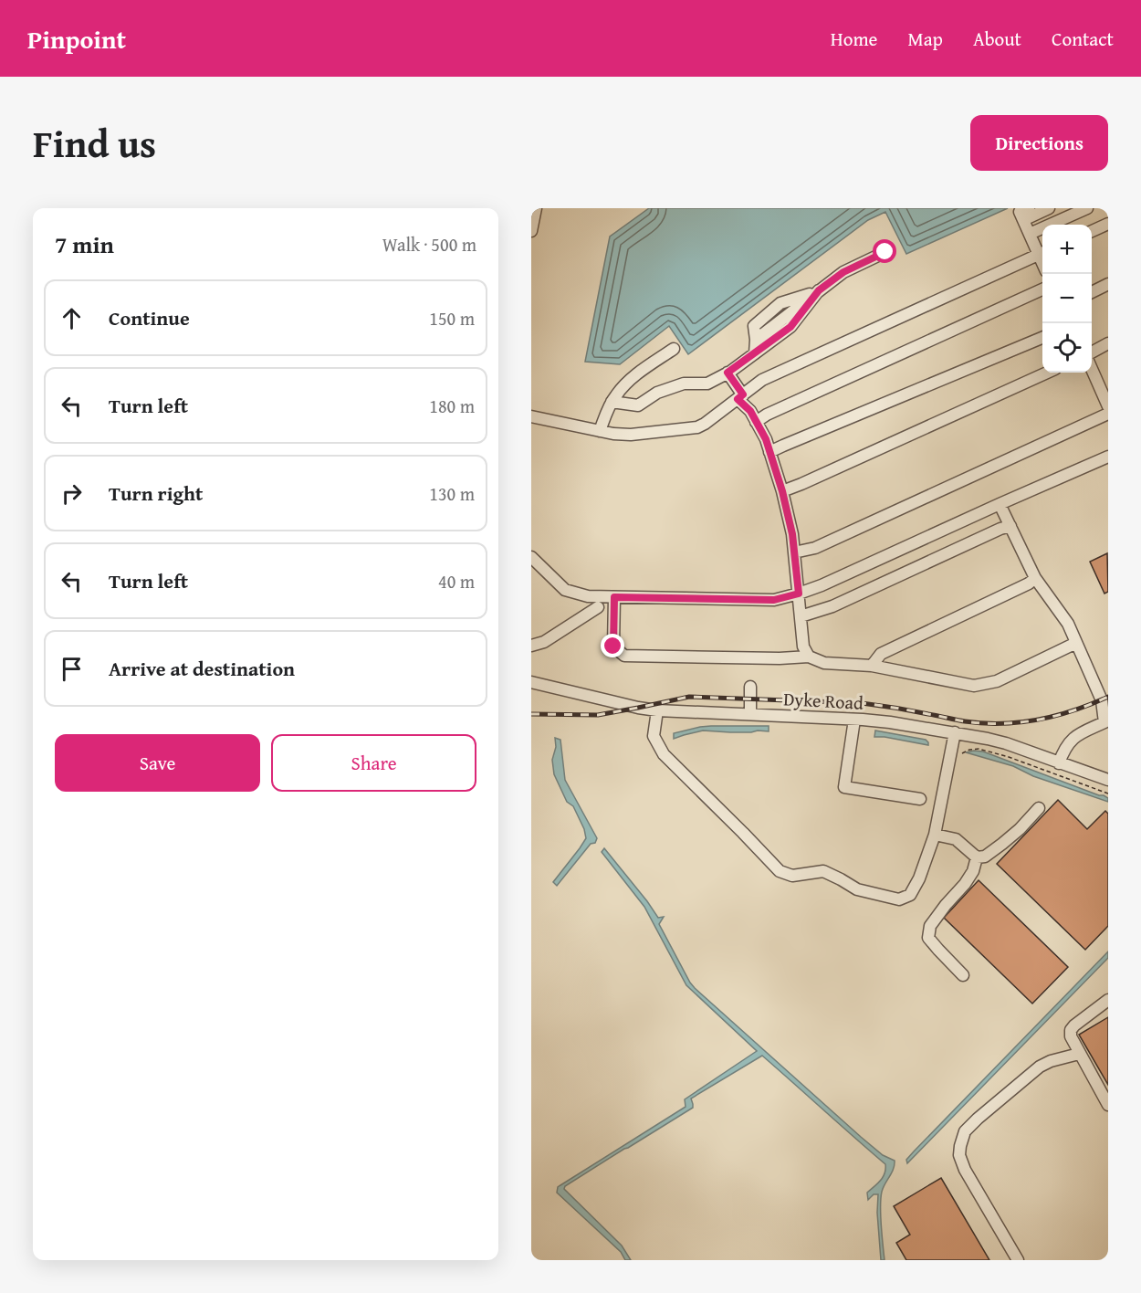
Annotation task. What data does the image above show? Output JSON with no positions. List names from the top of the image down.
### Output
{
  "streets": {
    "street": ["Dyke Road"]
  },
  "page": {
    "header": "Pinpoint",
    "nav": [
      "Home",
      "Map",
      "About",
      "Contact"
    ],
    "title": "Find us",
    "buttons": [
      "Directions",
      ["Save", "Share"]
    ],
    "heading": ["7 min", "Walk · 500 m"],
    "map_buttons": ["+", "−"],
    "list": [
      ["Continue", "150 m"],
      ["Turn left", "180 m"],
      ["Turn right", "130 m"],
      ["Turn left", "40 m"],
      "Arrive at destination"
    ]
  }
}
